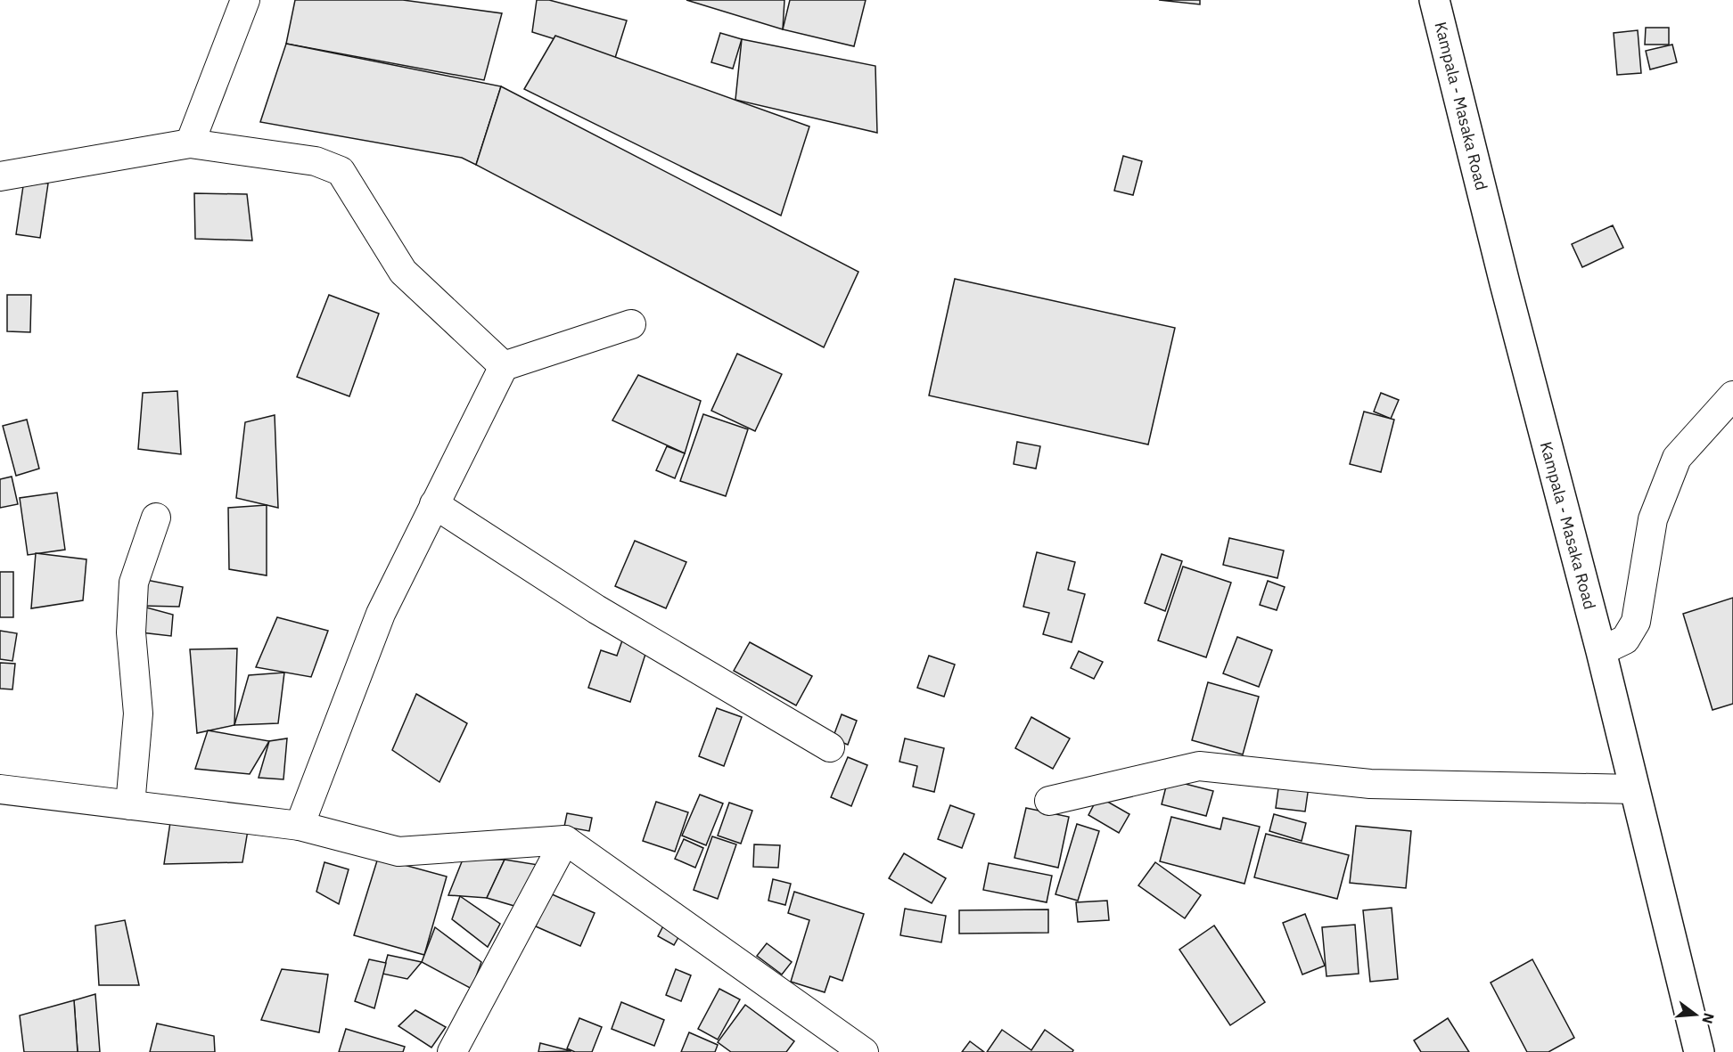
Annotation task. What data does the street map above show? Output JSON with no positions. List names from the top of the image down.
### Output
{
  "streets": {
    "main road": ["Kampala - Masaka Road"]
  },
  "north": "right"
}
